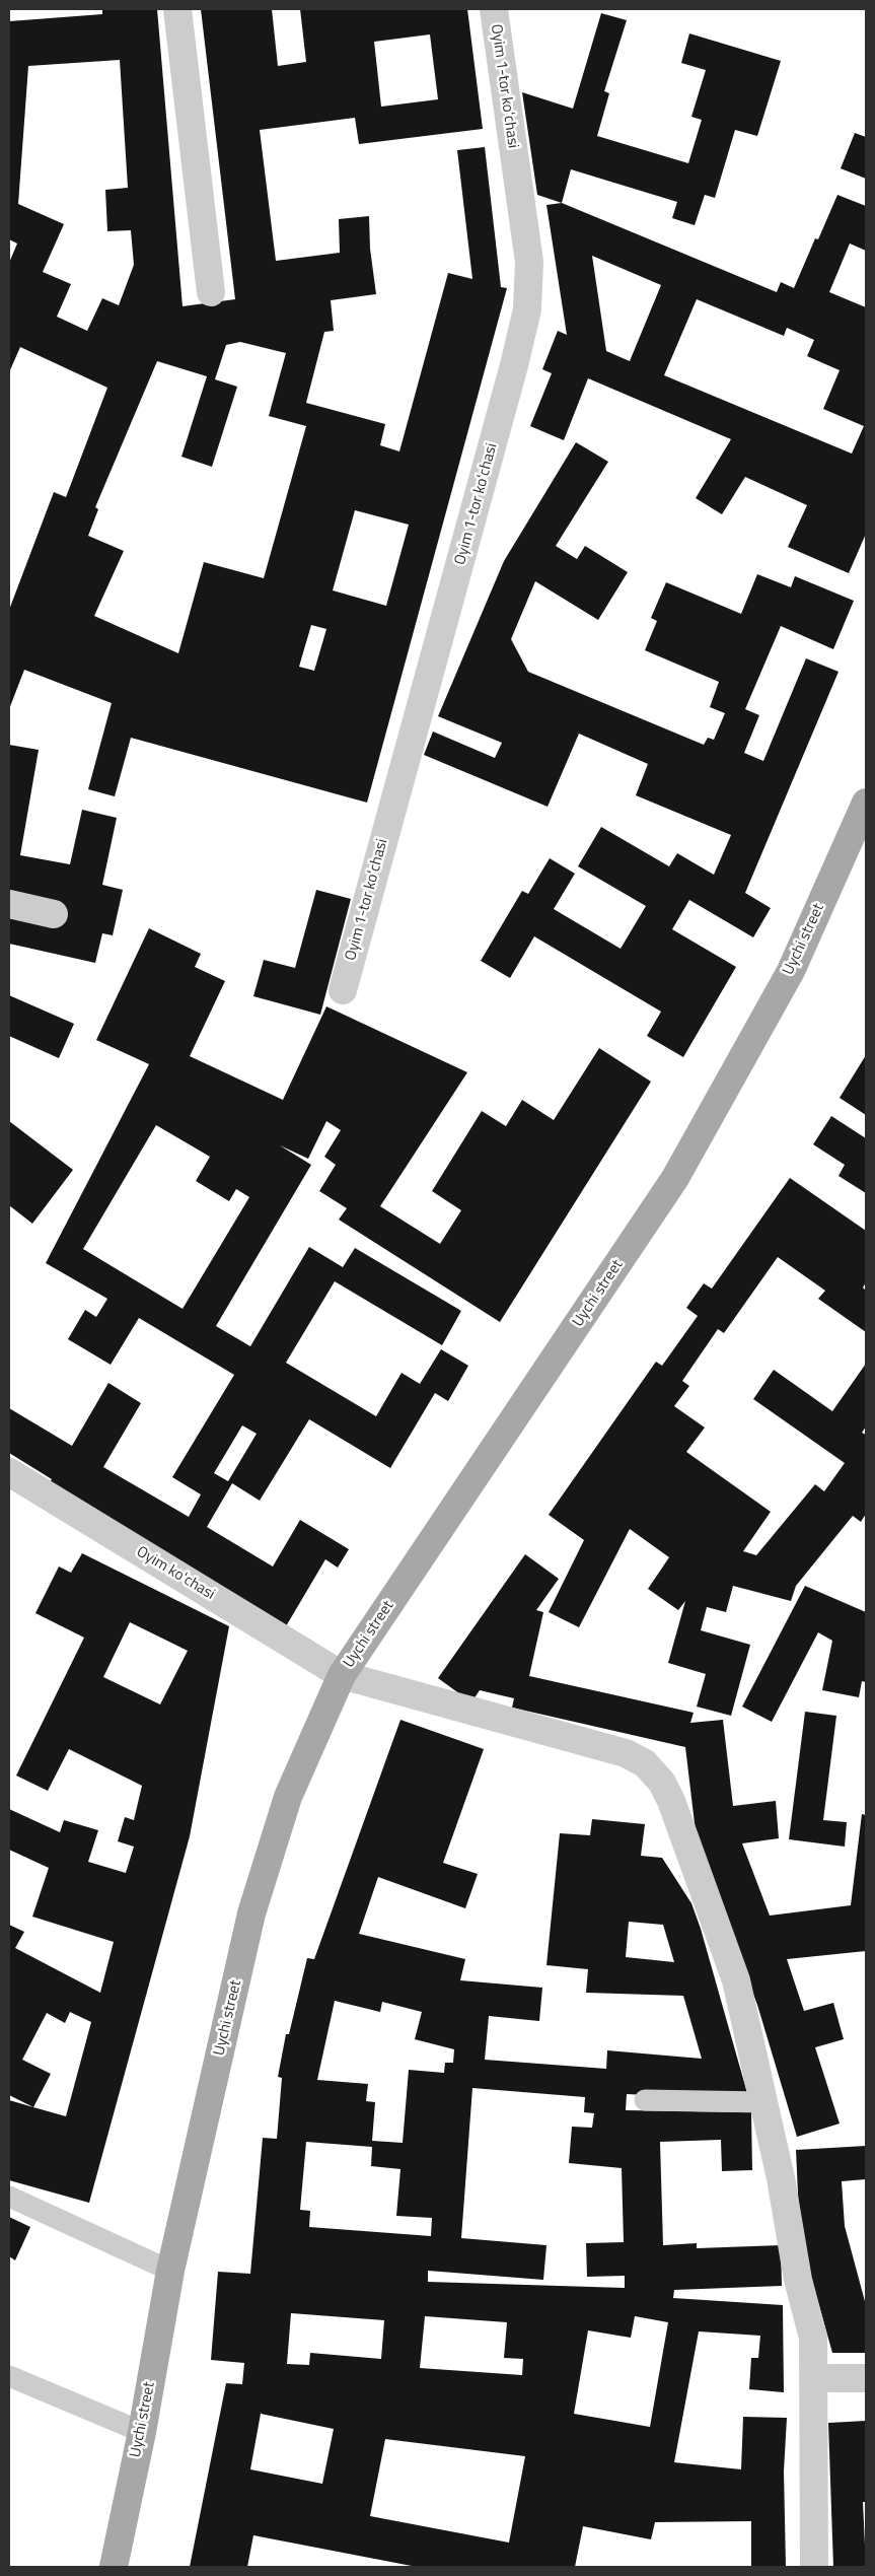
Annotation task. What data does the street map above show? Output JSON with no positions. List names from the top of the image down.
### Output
{
  "streets": {
    "main road": ["Uychi street"],
    "street": ["Oyim 1-tor koʻchasi", "Oyim koʻchasi"]
  },
  "crossings": [
    ["Uychi street", "Oyim koʻchasi"]
  ]
}
